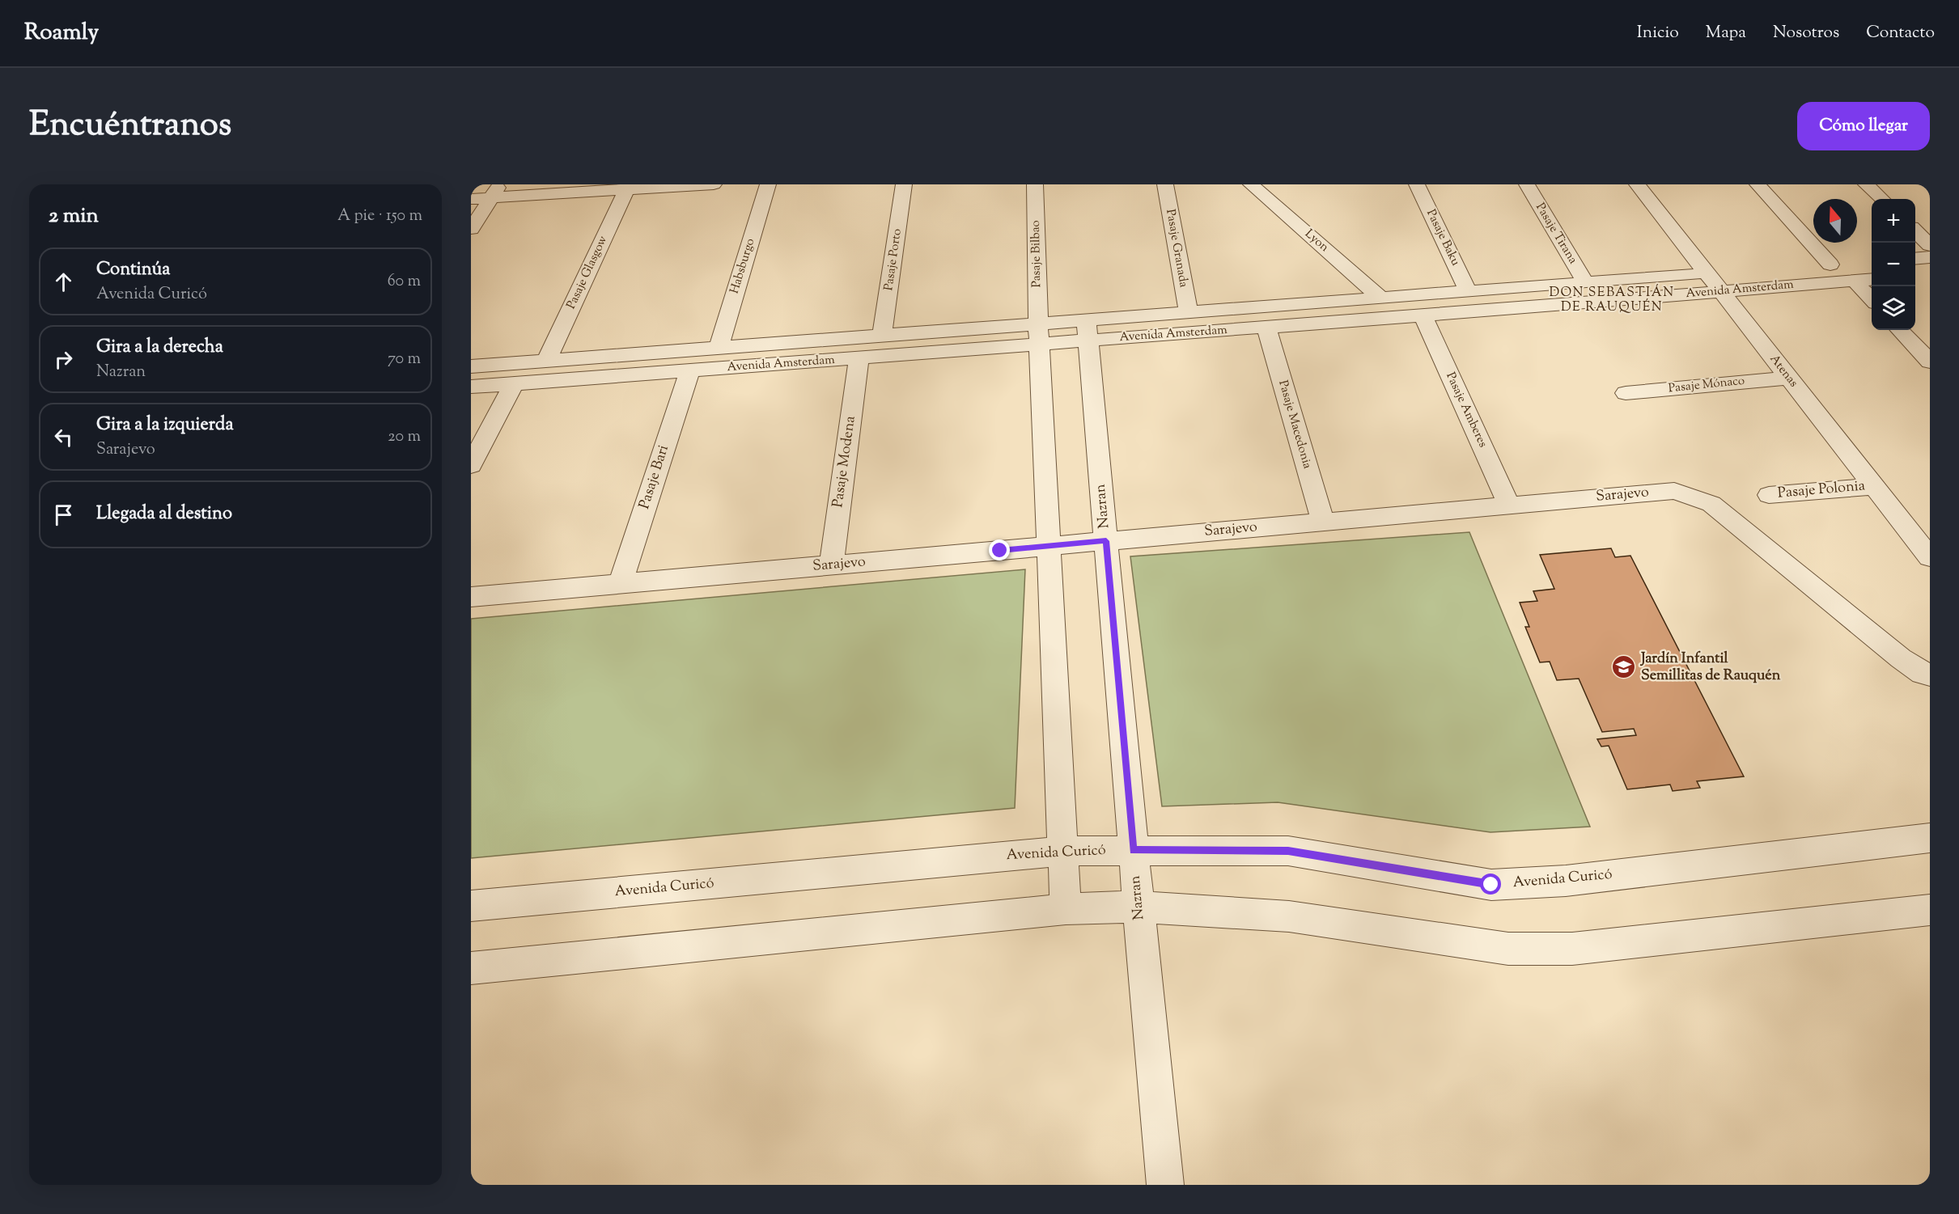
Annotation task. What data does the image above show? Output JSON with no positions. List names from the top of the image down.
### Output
{
  "streets": {
    "street": [
      "Pasaje Tirana",
      "Pasaje Baku",
      "Lyon",
      "Pasaje Granada",
      "Pasaje Bilbao",
      "Pasaje Porto",
      "Habsburgo",
      "Pasaje Glasgow",
      "Avenida Amsterdam",
      "Atenas",
      "Pasaje Mónaco",
      "Pasaje Amberes",
      "Pasaje Macedonia",
      "Pasaje Modena",
      "Pasaje Bari",
      "Pasaje Polonia",
      "Sarajevo",
      "Nazran",
      "Avenida Curicó"
    ]
  },
  "crossings": [
    ["Pasaje Tirana", "Avenida Amsterdam"],
    ["Pasaje Baku", "Avenida Amsterdam"],
    ["Lyon", "Avenida Amsterdam"],
    ["Pasaje Granada", "Avenida Amsterdam"],
    ["Pasaje Bilbao", "Avenida Amsterdam"],
    ["Pasaje Porto", "Avenida Amsterdam"],
    ["Habsburgo", "Avenida Amsterdam"],
    ["Pasaje Glasgow", "Avenida Amsterdam"],
    ["Avenida Amsterdam", "Atenas"],
    ["Avenida Amsterdam", "Pasaje Amberes"],
    ["Avenida Amsterdam", "Pasaje Macedonia"],
    ["Avenida Amsterdam", "Pasaje Modena"],
    ["Avenida Amsterdam", "Pasaje Bari"],
    ["Avenida Amsterdam", "Nazran"],
    ["Atenas", "Pasaje Mónaco"],
    ["Atenas", "Pasaje Polonia"],
    ["Pasaje Amberes", "Sarajevo"],
    ["Pasaje Macedonia", "Sarajevo"],
    ["Pasaje Modena", "Sarajevo"],
    ["Pasaje Bari", "Sarajevo"],
    ["Sarajevo", "Nazran"],
    ["Nazran", "Avenida Curicó"]
  ],
  "districts": ["DON SEBASTIÁN DE RAUQUÉN"],
  "places": {
    "school or university": ["Jardín Infantil Semillitas de Rauquén"]
  },
  "north": "top",
  "page": {
    "header": "Roamly",
    "nav": [
      "Inicio",
      "Mapa",
      "Nosotros",
      "Contacto"
    ],
    "title": "Encuéntranos",
    "buttons": "Cómo llegar",
    "heading": ["2 min", "A pie · 150 m"],
    "map_buttons": ["+", "−"],
    "list": [
      ["Continúa", "Avenida Curicó", "60 m"],
      ["Gira a la derecha", "Nazran", "70 m"],
      ["Gira a la izquierda", "Sarajevo", "20 m"],
      "Llegada al destino"
    ]
  }
}
